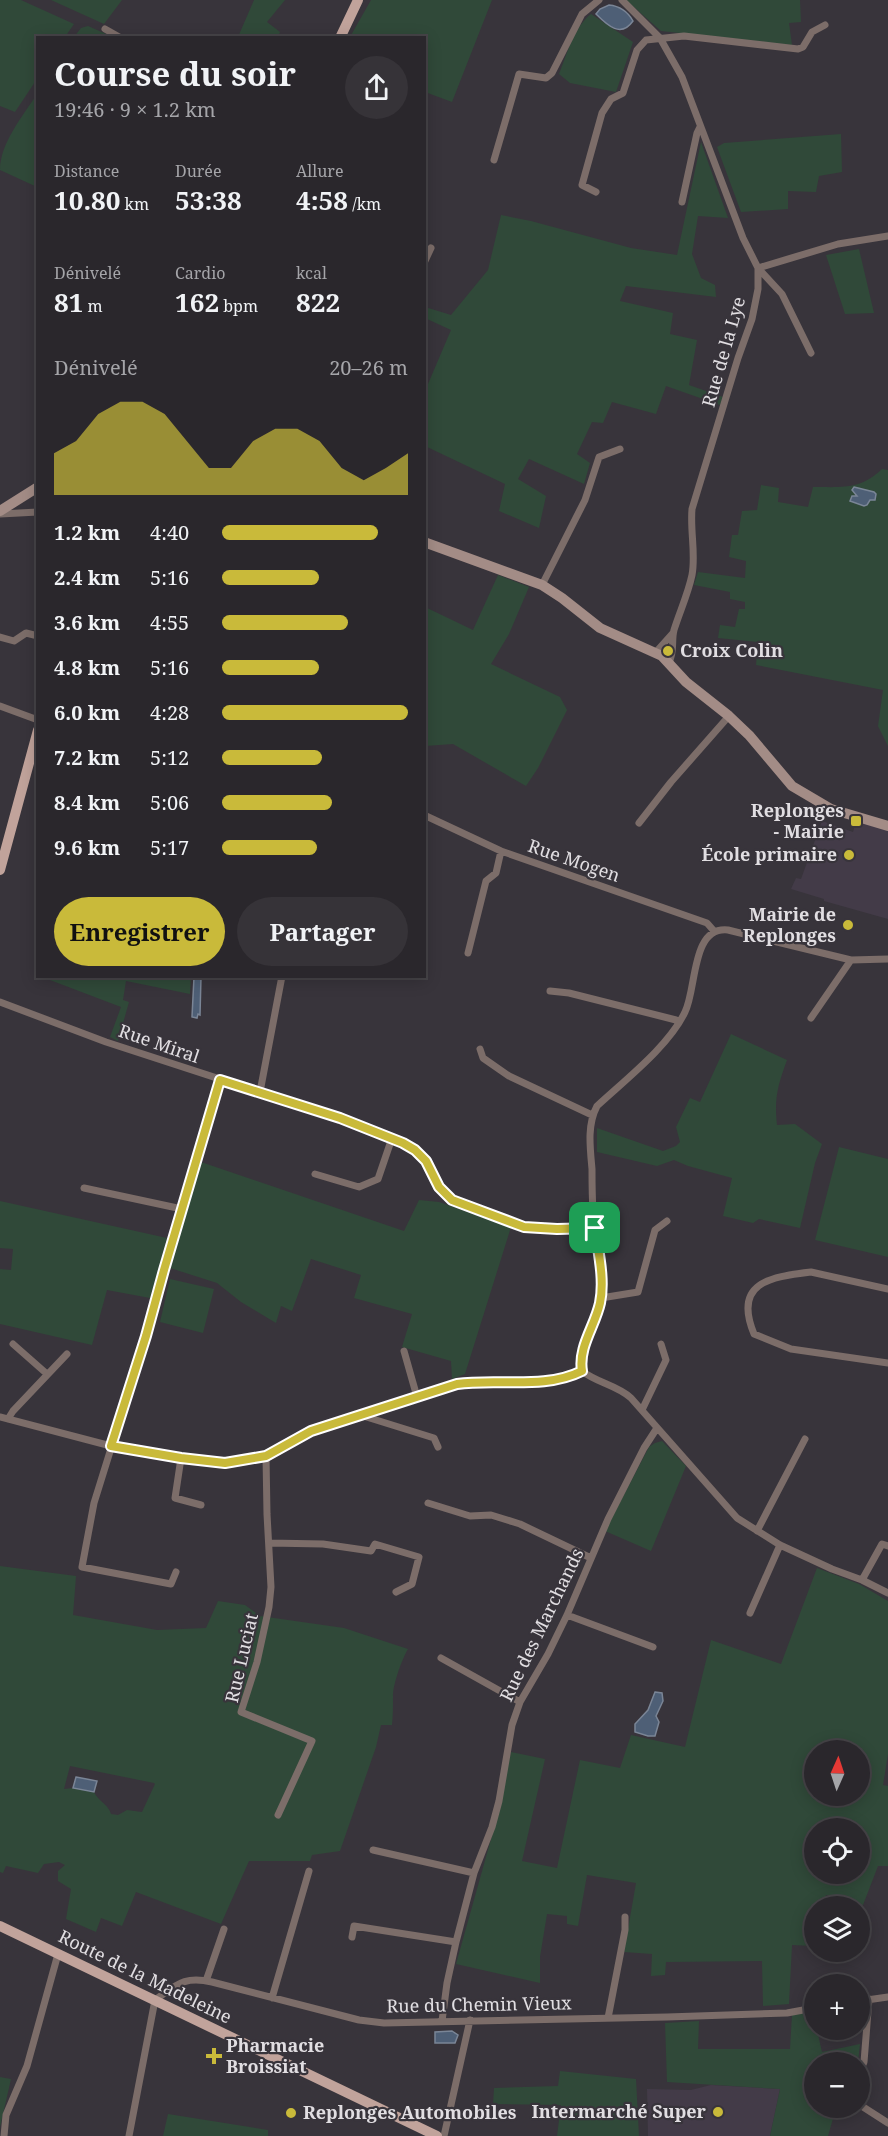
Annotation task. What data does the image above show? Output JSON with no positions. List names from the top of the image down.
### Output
{
  "streets": {
    "main road": ["Route de la Madeleine"],
    "street": [
      "Rue de la Lye",
      "Rue Mogen",
      "Rue Miral",
      "Rue des Marchands",
      "Rue Luciat",
      "Rue du Chemin Vieux"
    ]
  },
  "crossings": [
    ["Rue des Marchands", "Rue du Chemin Vieux"],
    ["Route de la Madeleine", "Rue du Chemin Vieux"]
  ],
  "places": {
    "other": [
      "Croix Colin",
      "École primaire",
      "Mairie de Replonges",
      "Intermarché Super",
      "Replonges Automobiles"
    ],
    "transit": ["Replonges - Mairie"],
    "health": ["Pharmacie Broissiat"]
  },
  "north": "top",
  "page": {
    "heading": ["Course du soir", "19:46 · 9 × 1.2 km"],
    "stats": [
      ["Distance", "10.80 km"],
      ["Durée", "53:38"],
      ["Allure", "4:58 /km"],
      ["Dénivelé", "81 m"],
      ["Cardio", "162 bpm"],
      ["kcal", "822"]
    ],
    "chart": ["Dénivelé", "20–26 m"],
    "list": [
      {
        "name": "1.2 km",
        "note": "4:40"
      },
      {
        "name": "2.4 km",
        "note": "5:16"
      },
      {
        "name": "3.6 km",
        "note": "4:55"
      },
      {
        "name": "4.8 km",
        "note": "5:16"
      },
      {
        "name": "6.0 km",
        "note": "4:28"
      },
      {
        "name": "7.2 km",
        "note": "5:12"
      },
      {
        "name": "8.4 km",
        "note": "5:06"
      },
      {
        "name": "9.6 km",
        "note": "5:17"
      }
    ],
    "buttons": ["Enregistrer", "Partager"],
    "map_buttons": ["+", "−"]
  }
}
